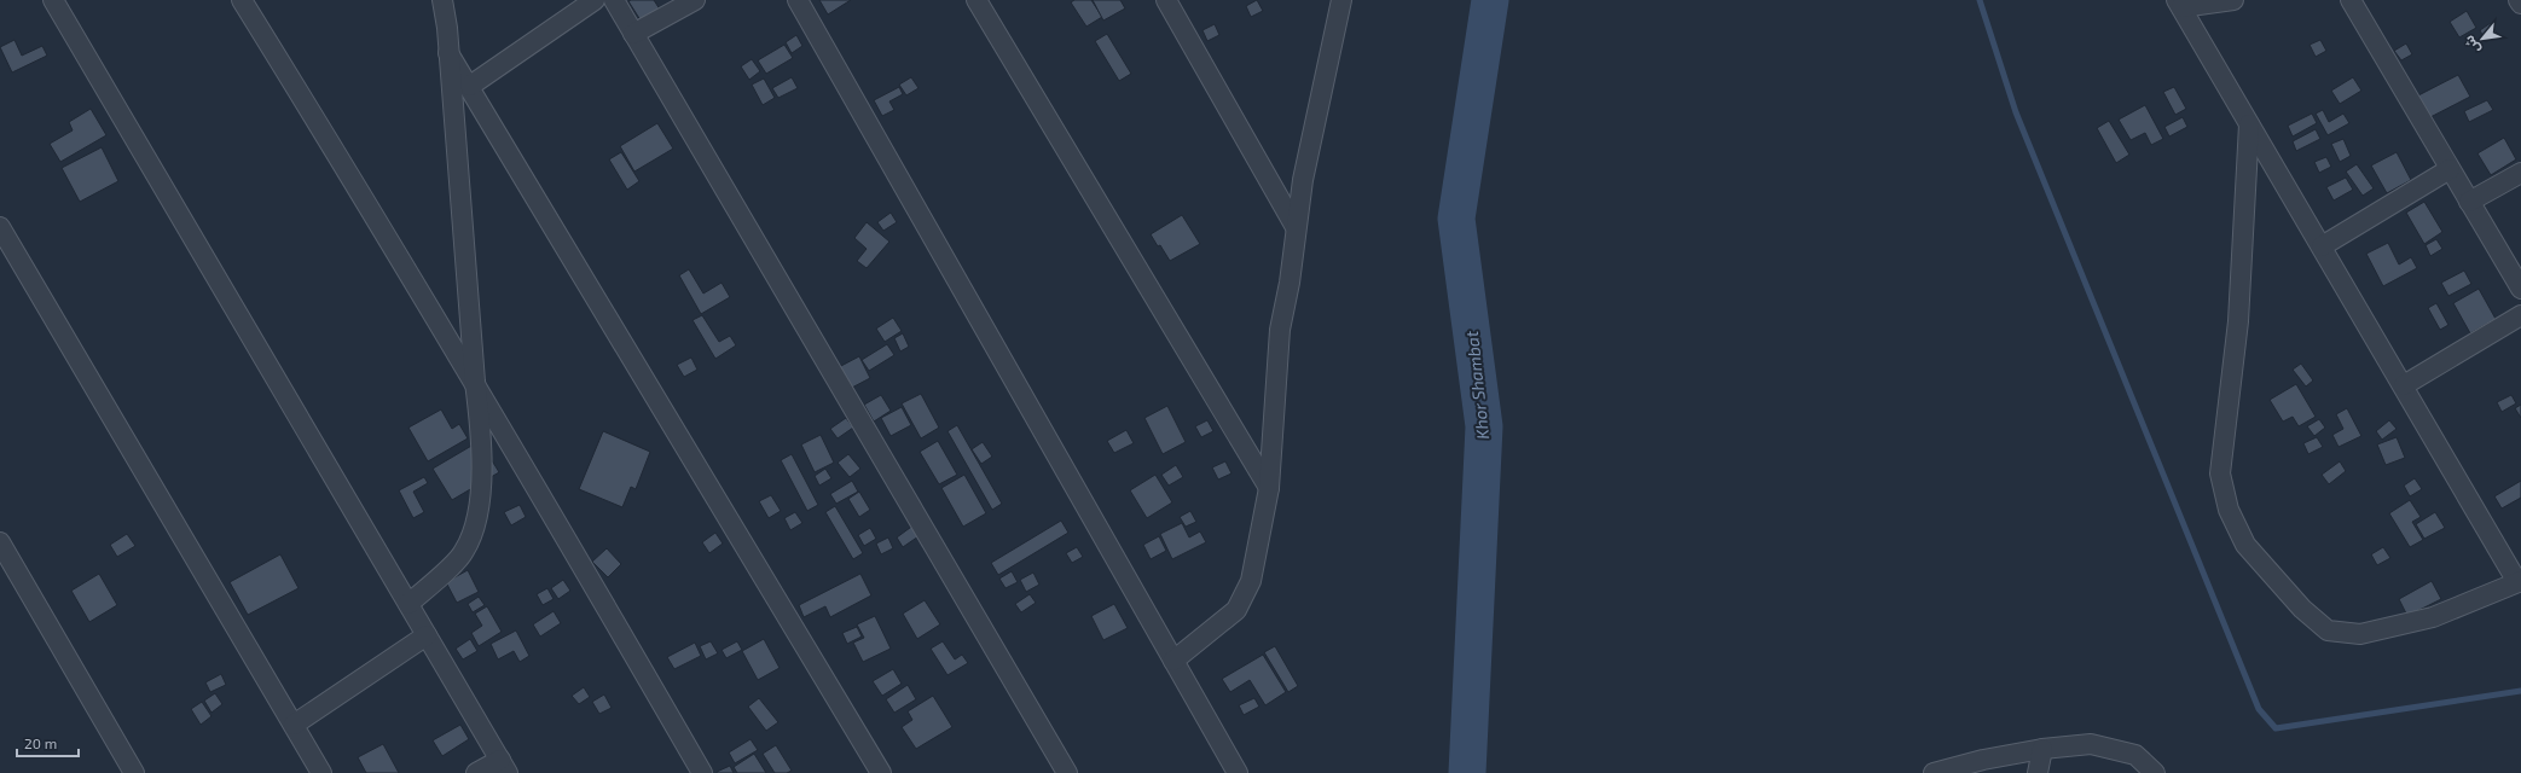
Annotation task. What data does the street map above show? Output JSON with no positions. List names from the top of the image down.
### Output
{
  "water": ["Khor Shambat"],
  "scale_bar": "20 m",
  "north": "bottom left"
}
